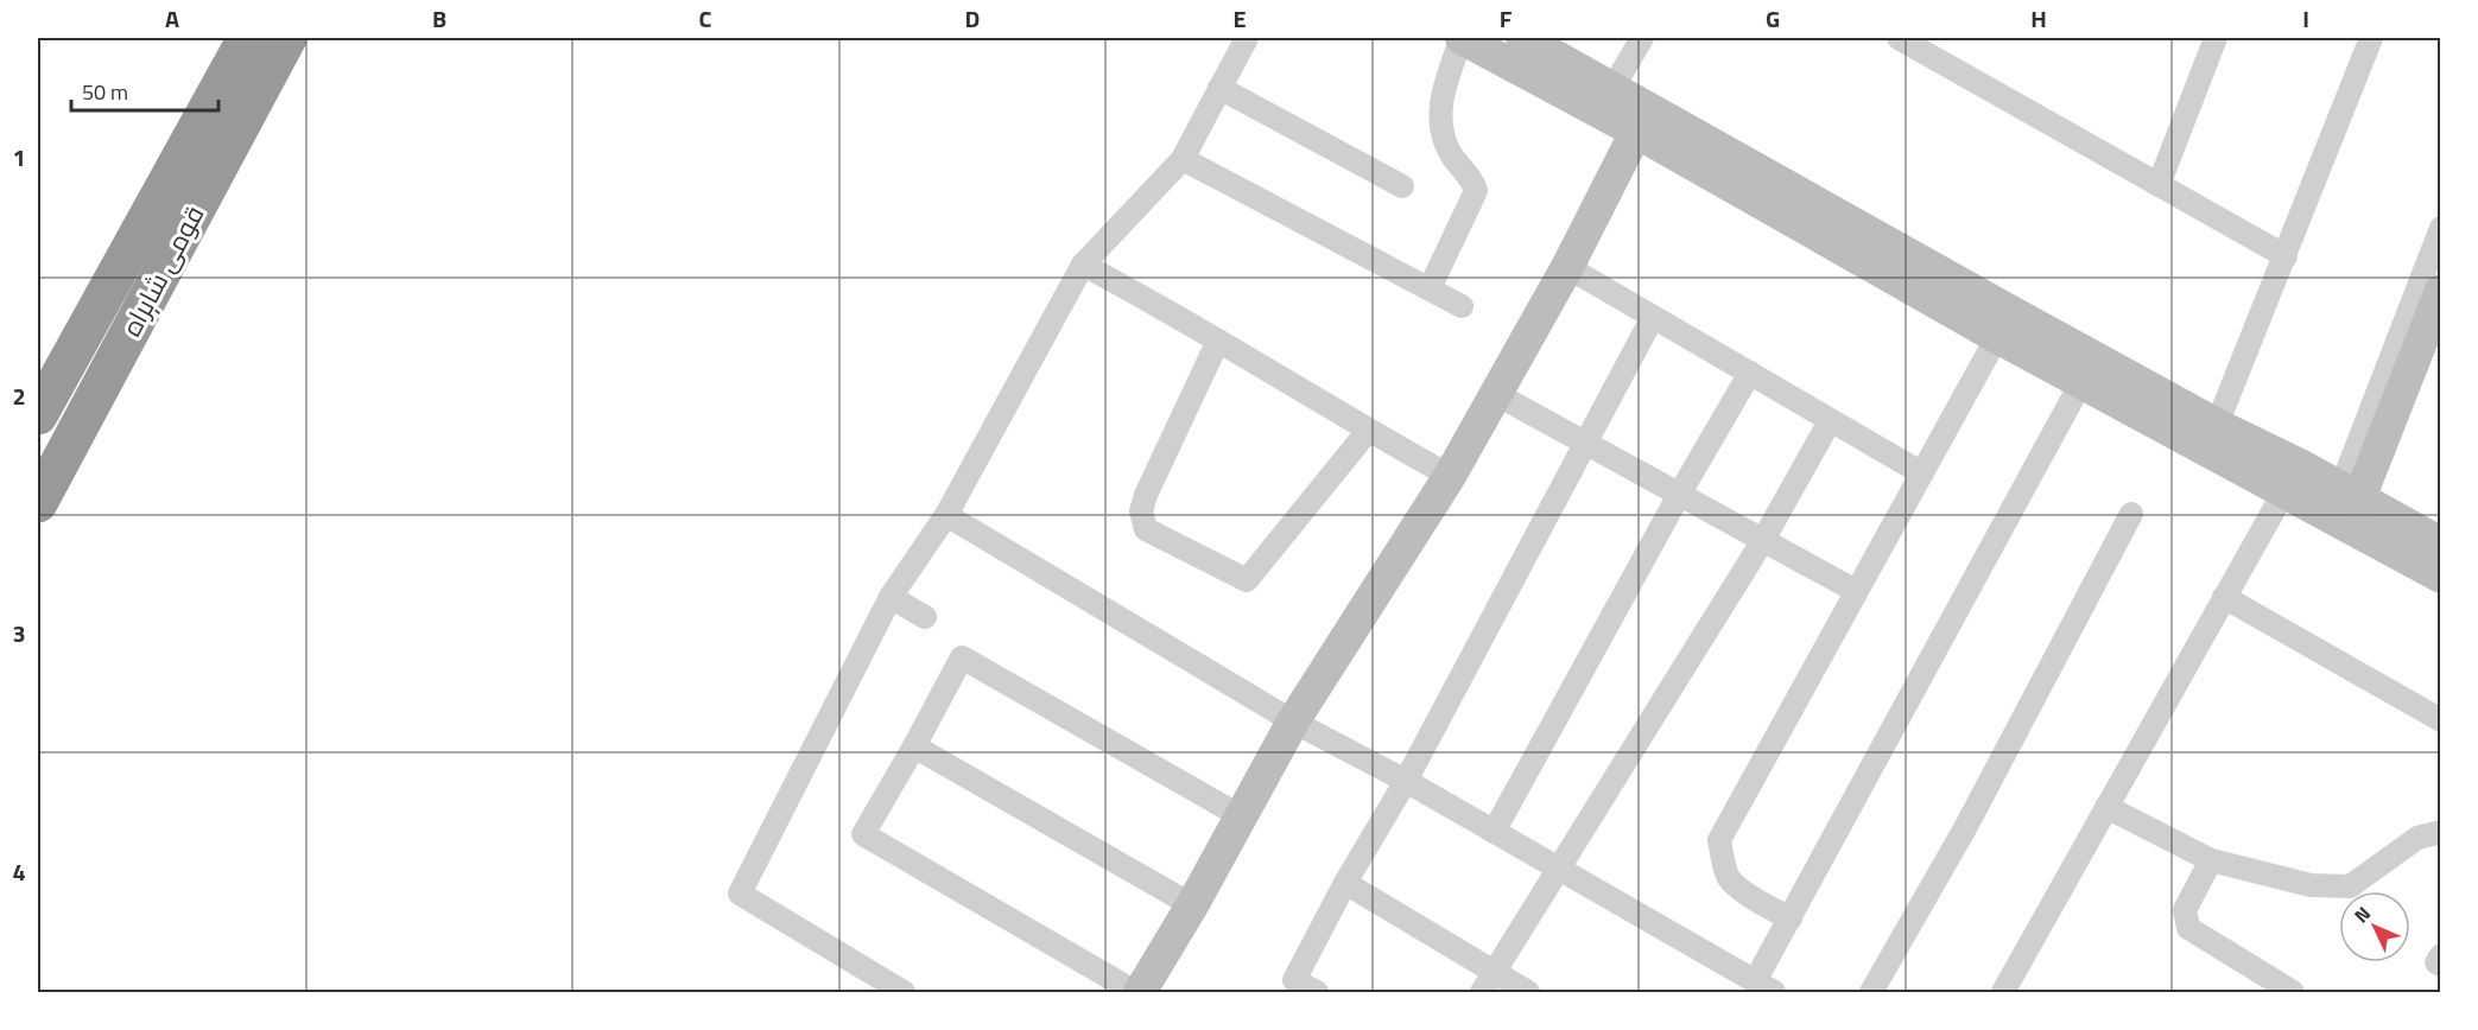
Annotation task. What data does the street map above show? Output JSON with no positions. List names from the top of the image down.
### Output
{
  "streets": {
    "highway": ["قومی شاہراہ"]
  },
  "scale_bar": "50 m",
  "north": "top left",
  "grid": {
    "columns": [
      "A",
      "B",
      "C",
      "D",
      "E",
      "F",
      "G",
      "H",
      "I"
    ],
    "rows": [
      "1",
      "2",
      "3",
      "4"
    ]
  }
}
